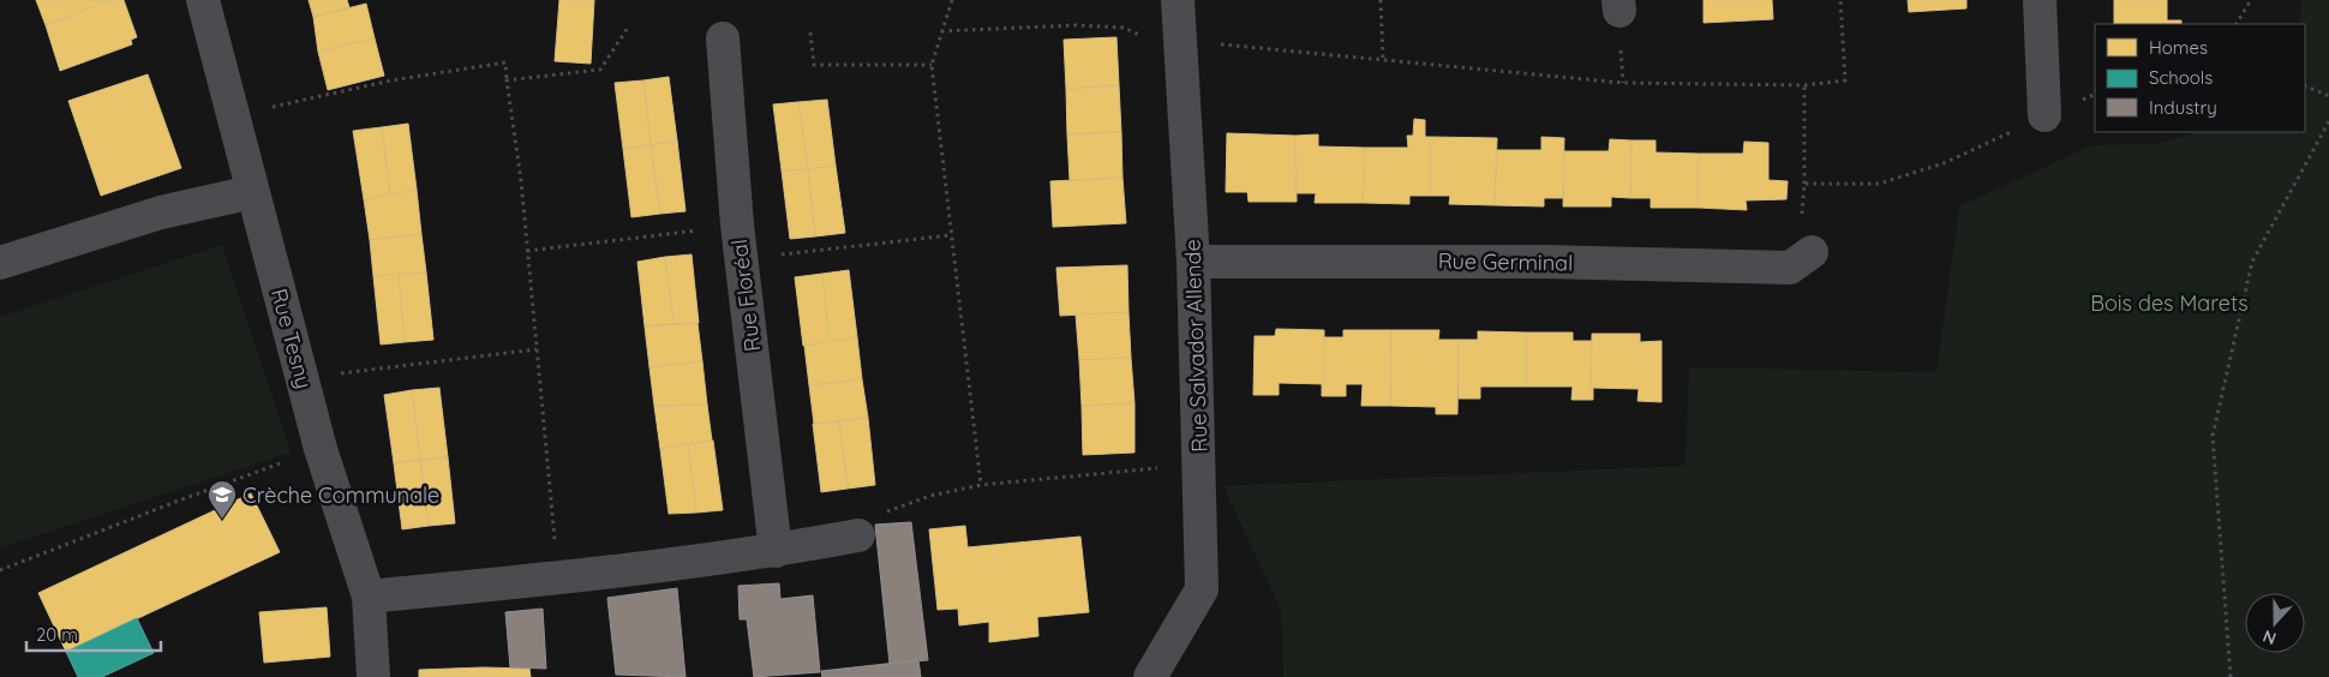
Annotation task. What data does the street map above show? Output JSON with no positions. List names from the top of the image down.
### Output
{
  "streets": {
    "street": [
      "Rue Germinal",
      "Rue Floréal",
      "Rue Tesny",
      "Rue Salvador Allende"
    ]
  },
  "crossings": [
    ["Rue Germinal", "Rue Salvador Allende"]
  ],
  "parks": ["Bois des Marets"],
  "places": {
    "school or university": ["Crèche Communale"]
  },
  "legend": ["Homes", "Schools", "Industry"],
  "scale_bar": "20 m",
  "north": "bottom"
}
